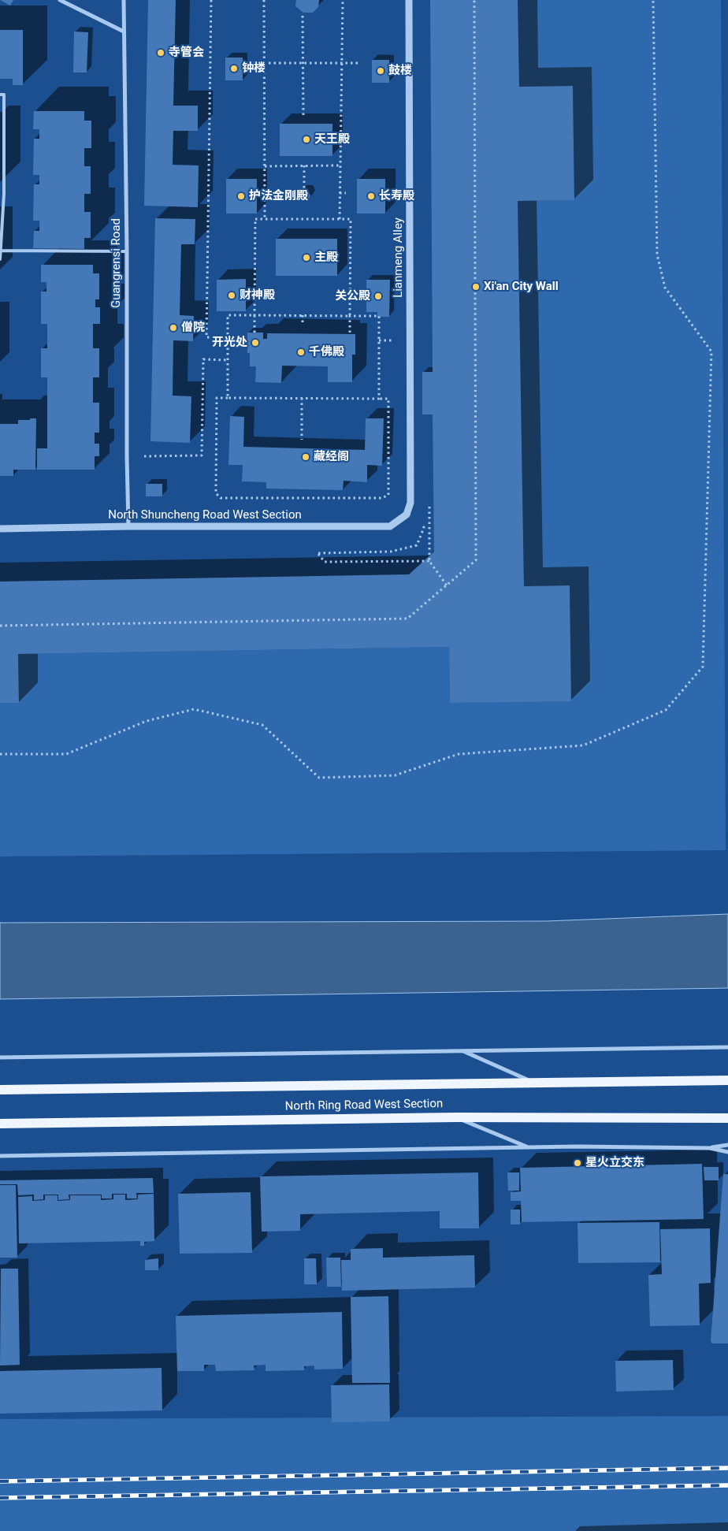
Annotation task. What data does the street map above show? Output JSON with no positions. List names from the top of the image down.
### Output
{
  "streets": {
    "main road": ["North Ring Road West Section"],
    "street": ["Lianmeng Alley", "Guangrensi Road", "North Shuncheng Road West Section"]
  },
  "crossings": [
    ["Lianmeng Alley", "North Shuncheng Road West Section"],
    ["Guangrensi Road", "North Shuncheng Road West Section"]
  ],
  "places": [
    "寺管会",
    "钟楼",
    "鼓楼",
    "天王殿",
    "护法金刚殿",
    "长寿殿",
    "主殿",
    "Xi'an City Wall",
    "财神殿",
    "关公殿",
    "僧院",
    "开光处",
    "千佛殿",
    "藏经阁",
    "星火立交东"
  ]
}
